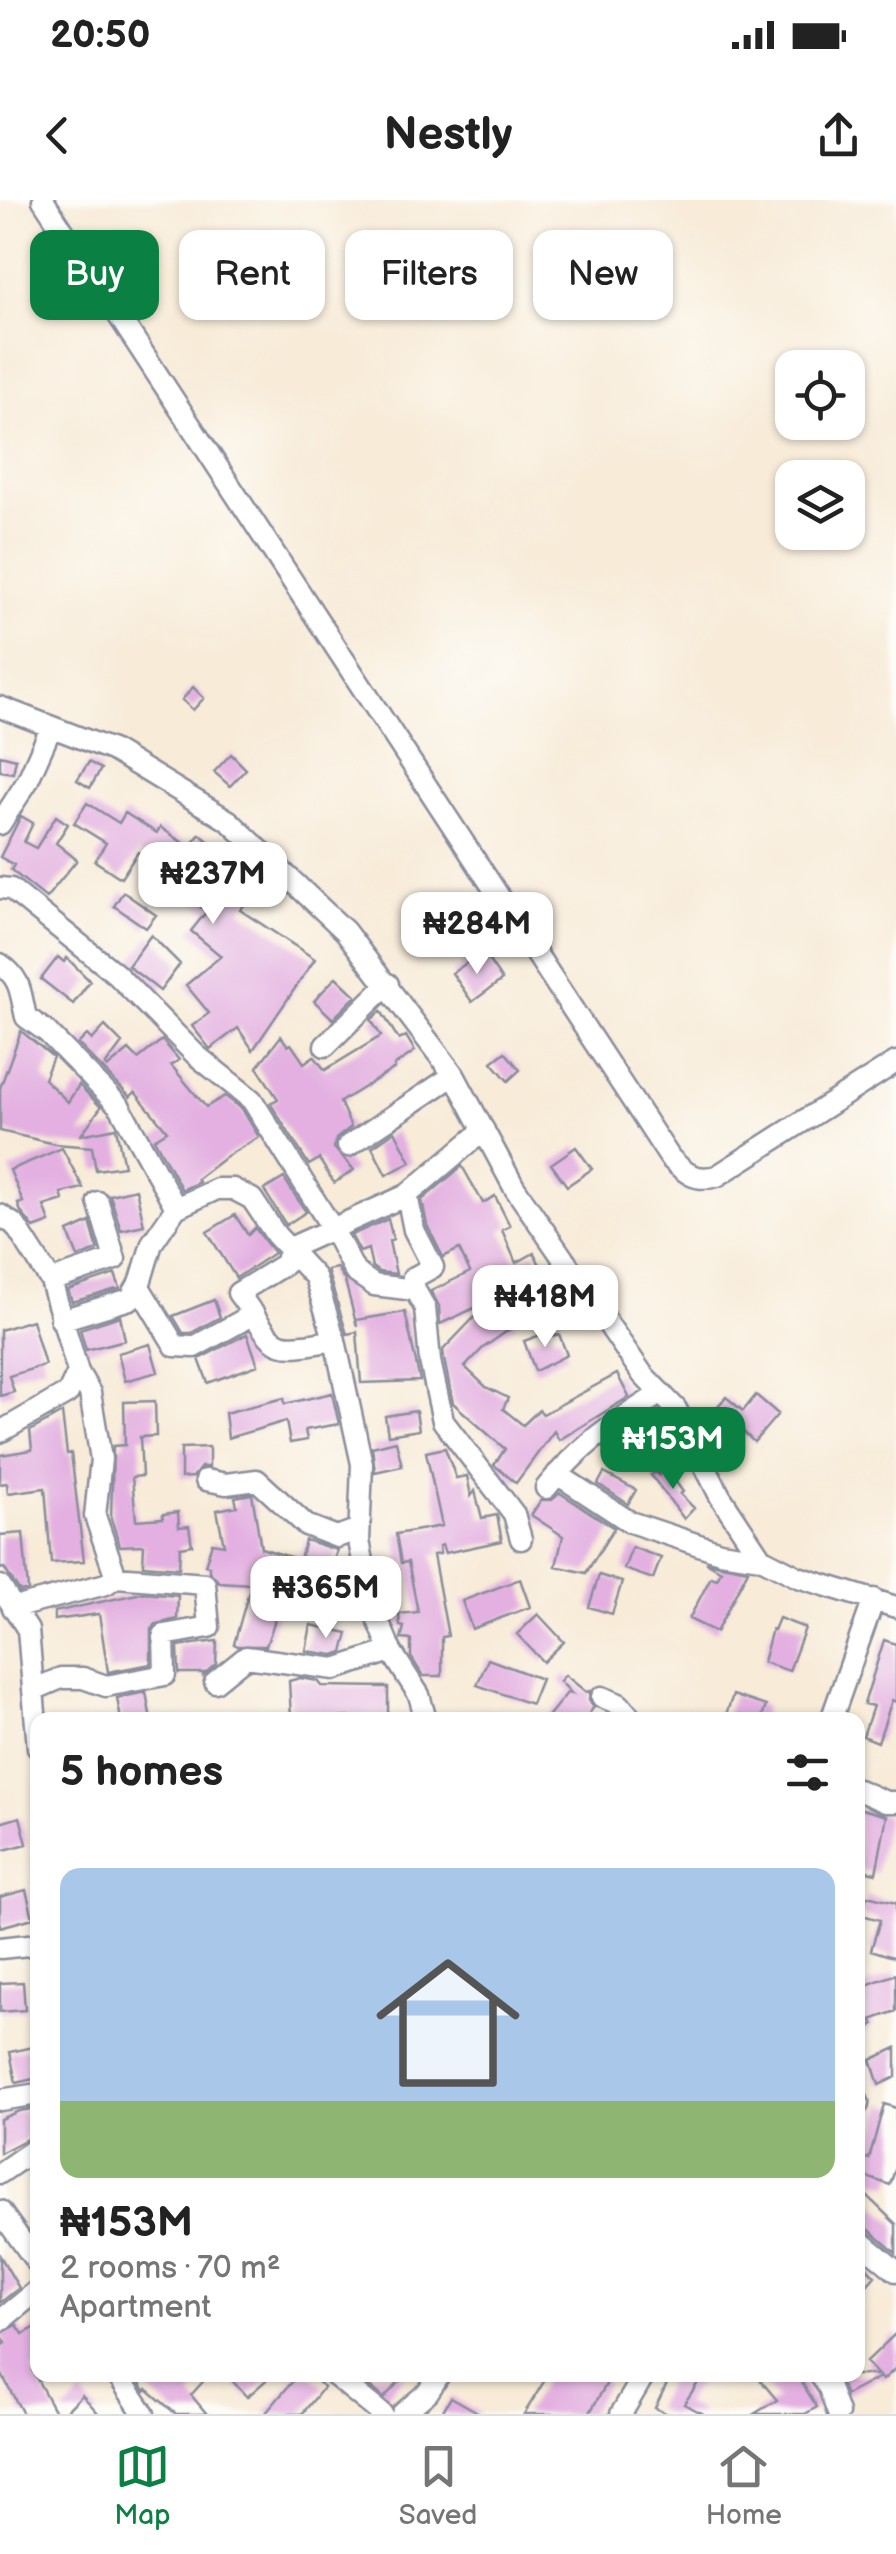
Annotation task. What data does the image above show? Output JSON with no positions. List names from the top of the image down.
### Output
{
  "page": {
    "status": "20:50",
    "header": "Nestly",
    "chip": [
      "Buy",
      "Rent",
      "Filters",
      "New"
    ],
    "price": [
      "₦237M",
      "₦284M",
      "₦418M",
      "₦153M",
      "₦365M"
    ],
    "heading": "5 homes",
    "list": [
      {
        "name": "₦153M",
        "note": "2 rooms · 70 m² · Apartment"
      }
    ],
    "tabs": ["Map", "Saved", "Home"]
  }
}
